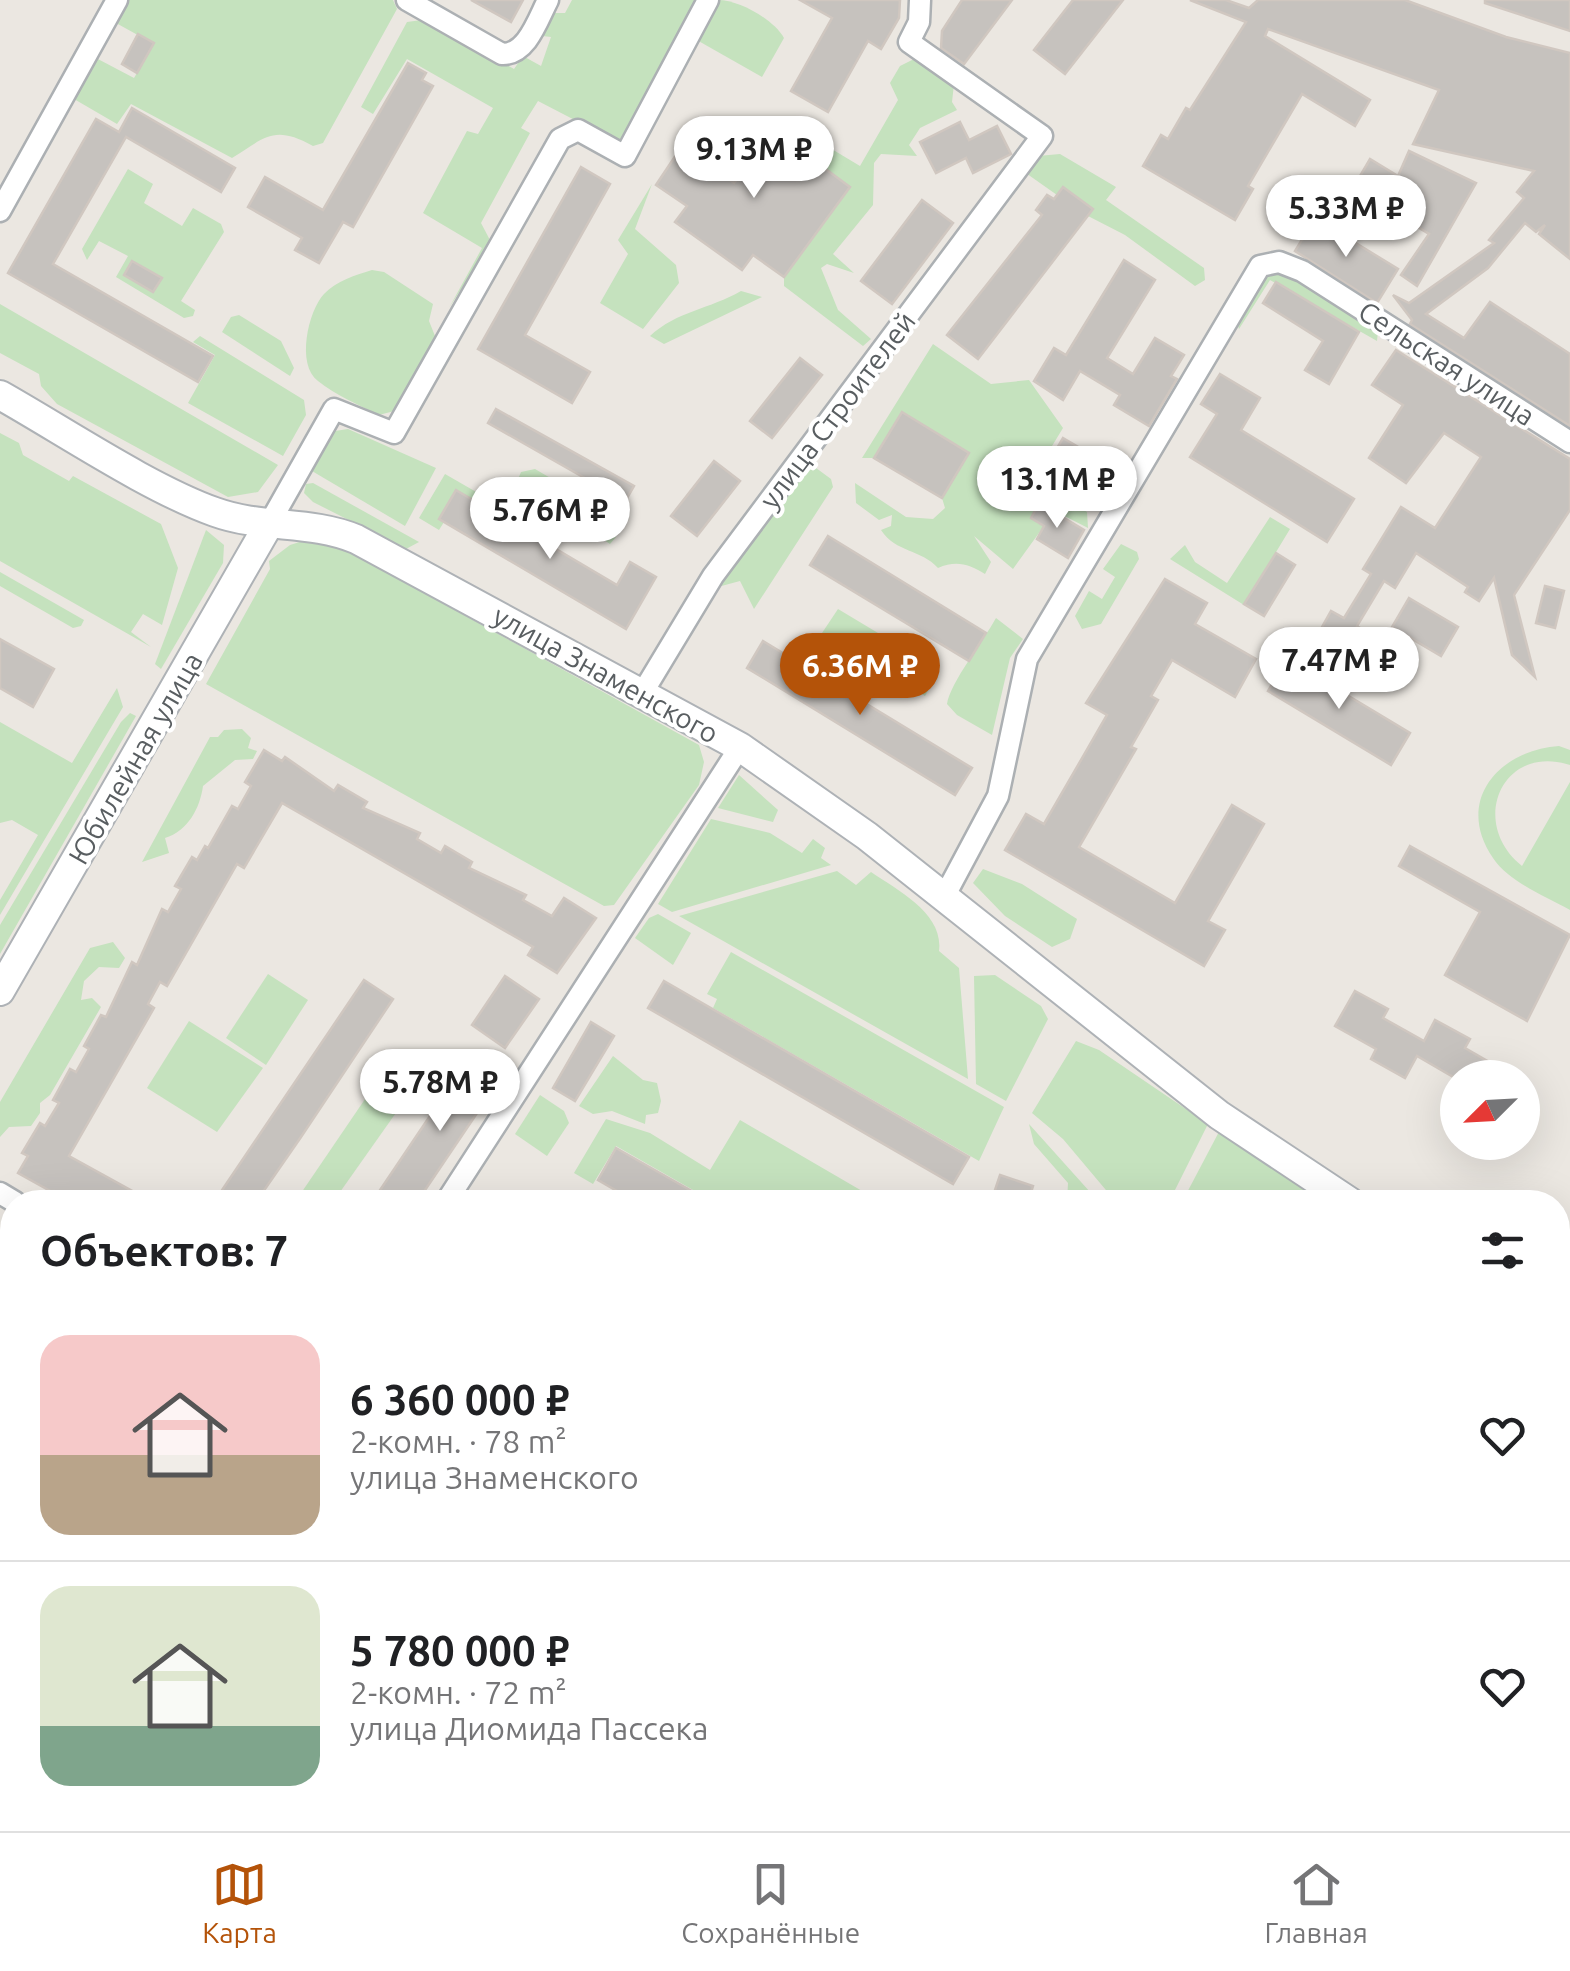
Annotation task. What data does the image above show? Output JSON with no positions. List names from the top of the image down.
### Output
{
  "streets": {
    "main road": ["улица Знаменского", "Юбилейная улица"],
    "street": ["Сельская улица", "улица Строителей"]
  },
  "crossings": [
    ["Сельская улица", "улица Знаменского"],
    ["улица Строителей", "улица Знаменского"],
    ["улица Знаменского", "Юбилейная улица"]
  ],
  "north": "bottom left",
  "page": {
    "price": [
      "9.13M ₽",
      "5.33M ₽",
      "13.1M ₽",
      "5.76M ₽",
      "7.47M ₽",
      "6.36M ₽",
      "5.78M ₽"
    ],
    "heading": "Объектов: 7",
    "list": [
      {
        "name": "6 360 000 ₽",
        "note": "2-комн. · 78 m² · улица Знаменского"
      },
      {
        "name": "5 780 000 ₽",
        "note": "2-комн. · 72 m² · улица Диомида Пассека"
      }
    ],
    "tabs": ["Карта", "Сохранённые", "Главная"]
  }
}
